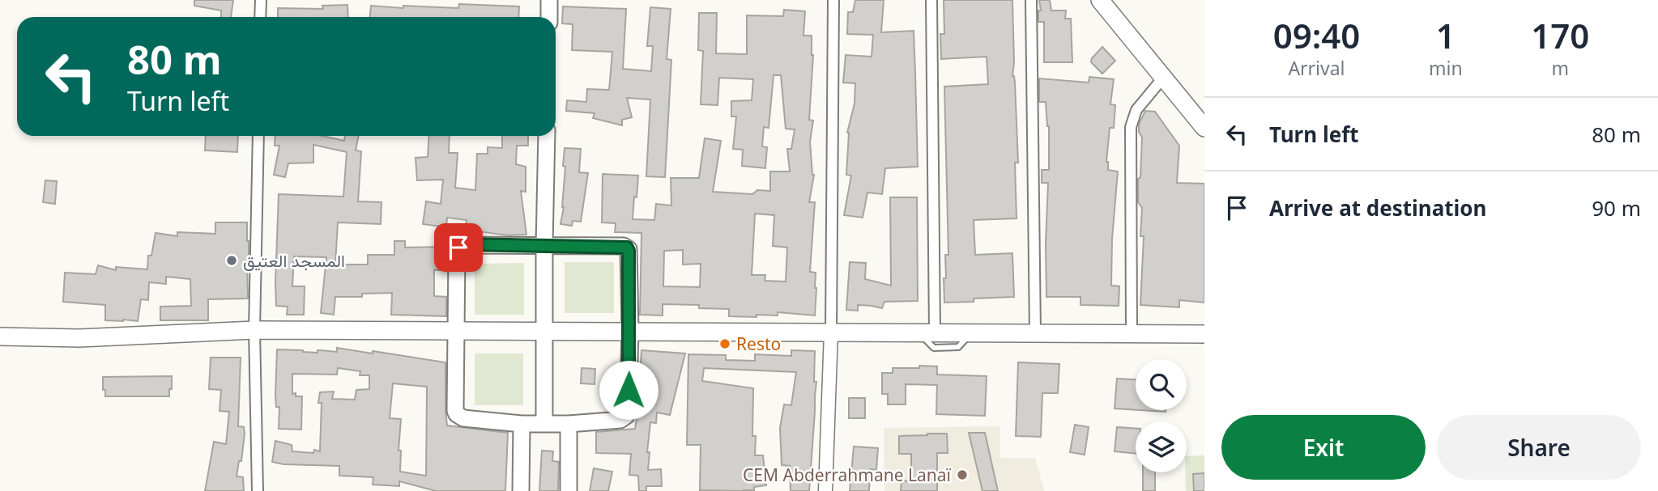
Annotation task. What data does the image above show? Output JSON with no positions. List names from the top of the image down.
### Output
{
  "places": ["المسجد العتيق", "Resto", "CEM Abderrahmane Lanaï"],
  "page": {
    "eta": [
      "09:40",
      "Arrival",
      "1",
      "min",
      "170",
      "m"
    ],
    "turn": ["80 m", "Turn left"],
    "list": [
      {
        "name": "Turn left",
        "value": "80 m"
      },
      {
        "name": "Arrive at destination",
        "value": "90 m"
      }
    ],
    "buttons": ["Exit", "Share"]
  }
}
